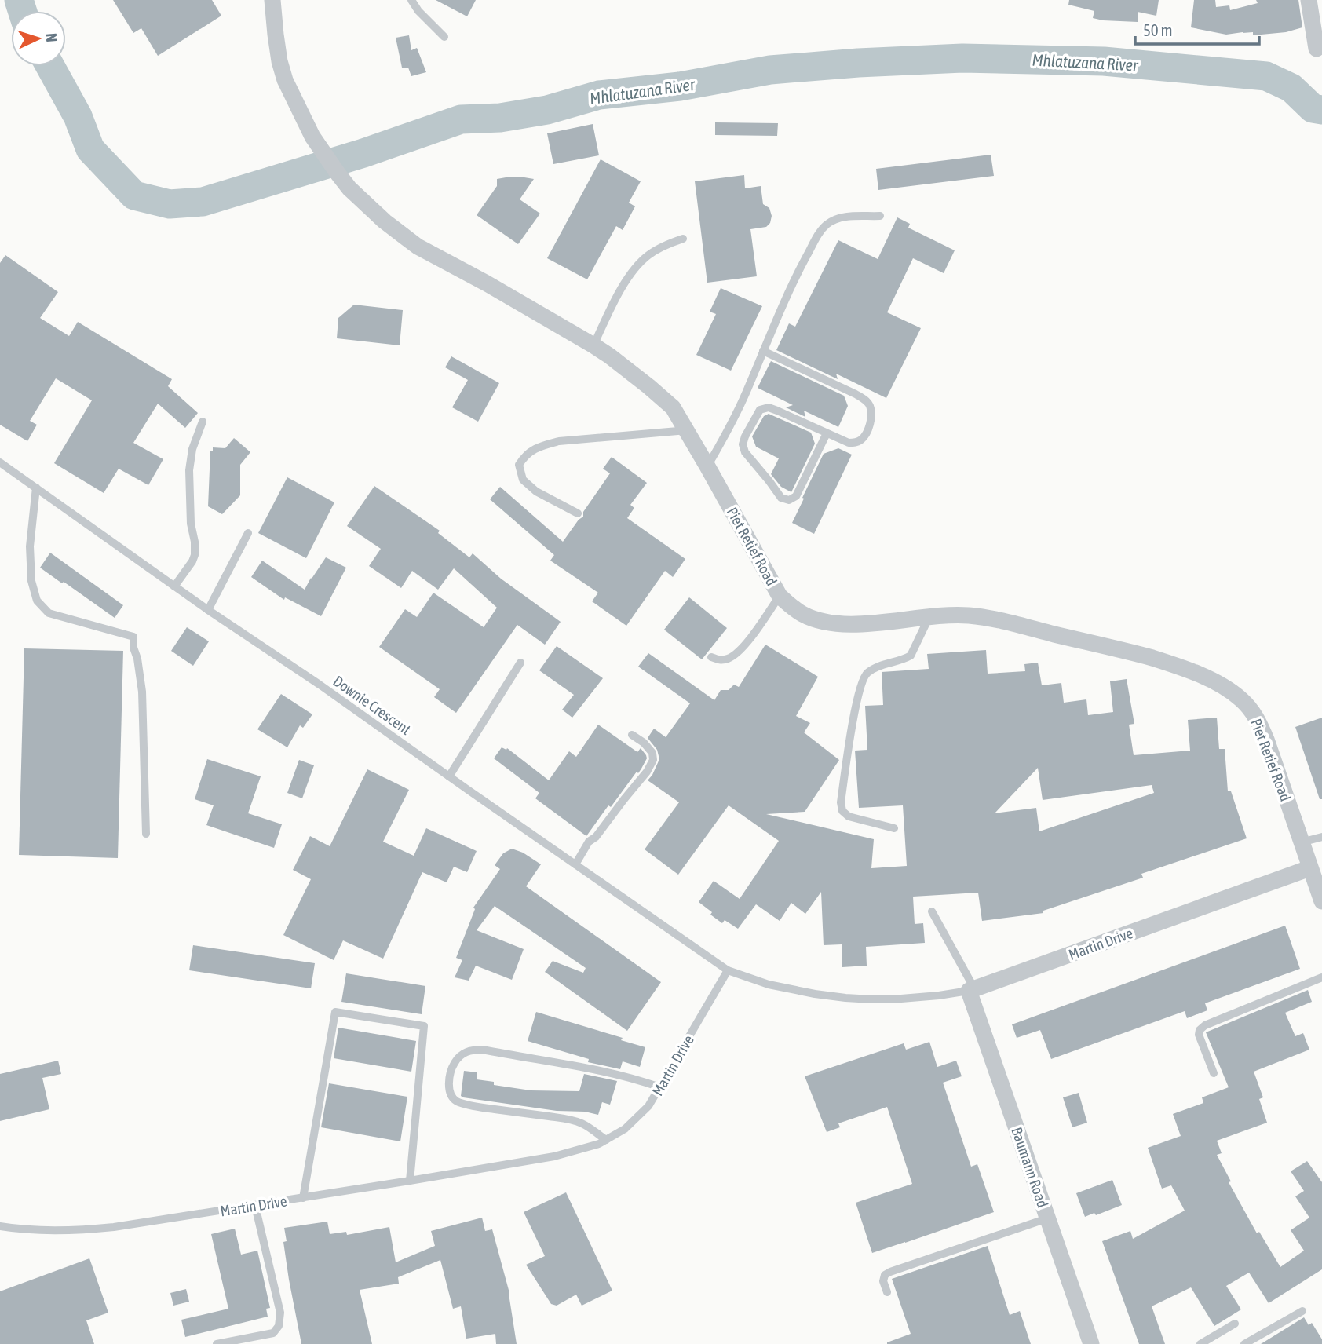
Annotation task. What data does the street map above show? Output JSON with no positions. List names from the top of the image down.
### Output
{
  "streets": {
    "street": ["Piet Retief Road", "Martin Drive", "Baumann Road"],
    "lane": ["Downie Crescent"]
  },
  "crossings": [
    ["Piet Retief Road", "Martin Drive"],
    ["Downie Crescent", "Martin Drive"],
    ["Martin Drive", "Baumann Road"]
  ],
  "water": ["Mhlatuzana River"],
  "scale_bar": "50 m",
  "north": "right"
}
